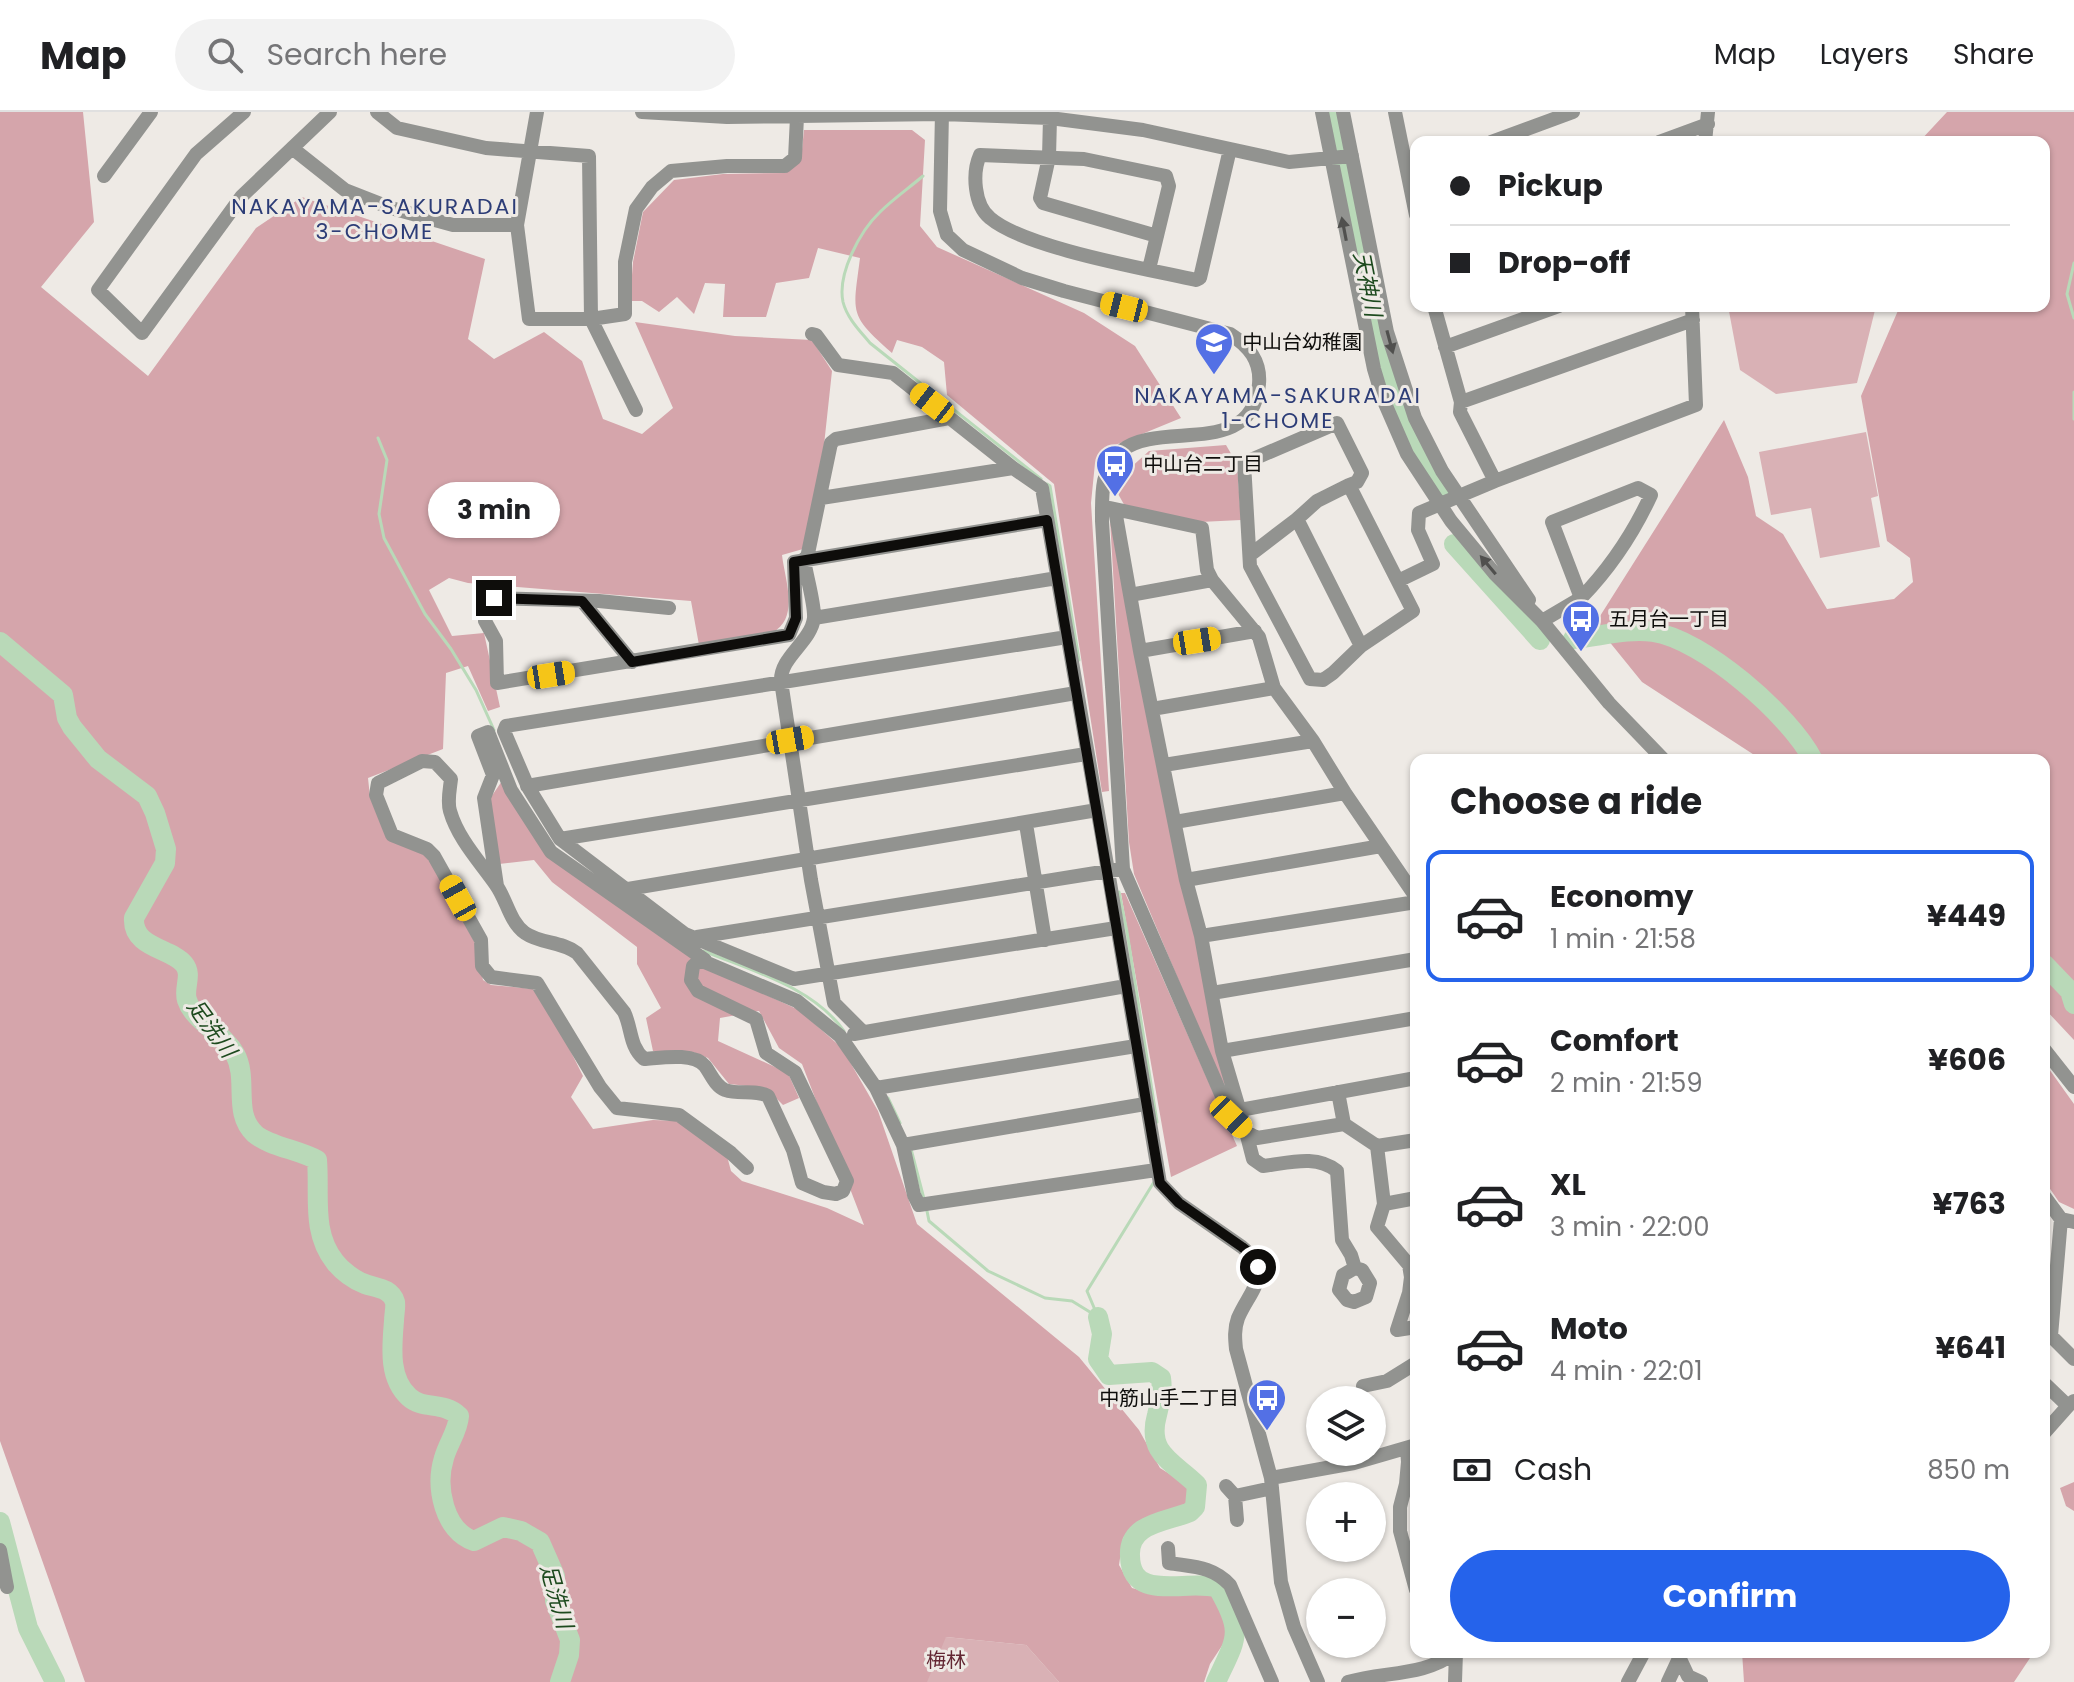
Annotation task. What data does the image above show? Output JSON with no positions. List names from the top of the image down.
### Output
{
  "districts": ["NAKAYAMA-SAKURADAI 3-CHOME", "NAKAYAMA-SAKURADAI 1-CHOME"],
  "water": ["天神川", "足洗川"],
  "parks": ["梅林"],
  "places": {
    "school or university": ["中山台幼稚園"],
    "bus stop": ["中山台二丁目", "五月台一丁目", "中筋山手二丁目"]
  },
  "page": {
    "header": "Map",
    "search": "Search here",
    "nav": ["Map", "Layers", "Share"],
    "banner": ["Pickup", "Drop-off"],
    "bubble": "3 min",
    "heading": "Choose a ride",
    "list": [
      {
        "name": "Economy",
        "note": "1 min · 21:58",
        "value": "¥449"
      },
      {
        "name": "Comfort",
        "note": "2 min · 21:59",
        "value": "¥606"
      },
      {
        "name": "XL",
        "note": "3 min · 22:00",
        "value": "¥763"
      },
      {
        "name": "Moto",
        "note": "4 min · 22:01",
        "value": "¥641"
      }
    ],
    "map_buttons": ["+", "−"],
    "pay": ["Cash", "850 m"],
    "buttons": "Confirm"
  }
}
